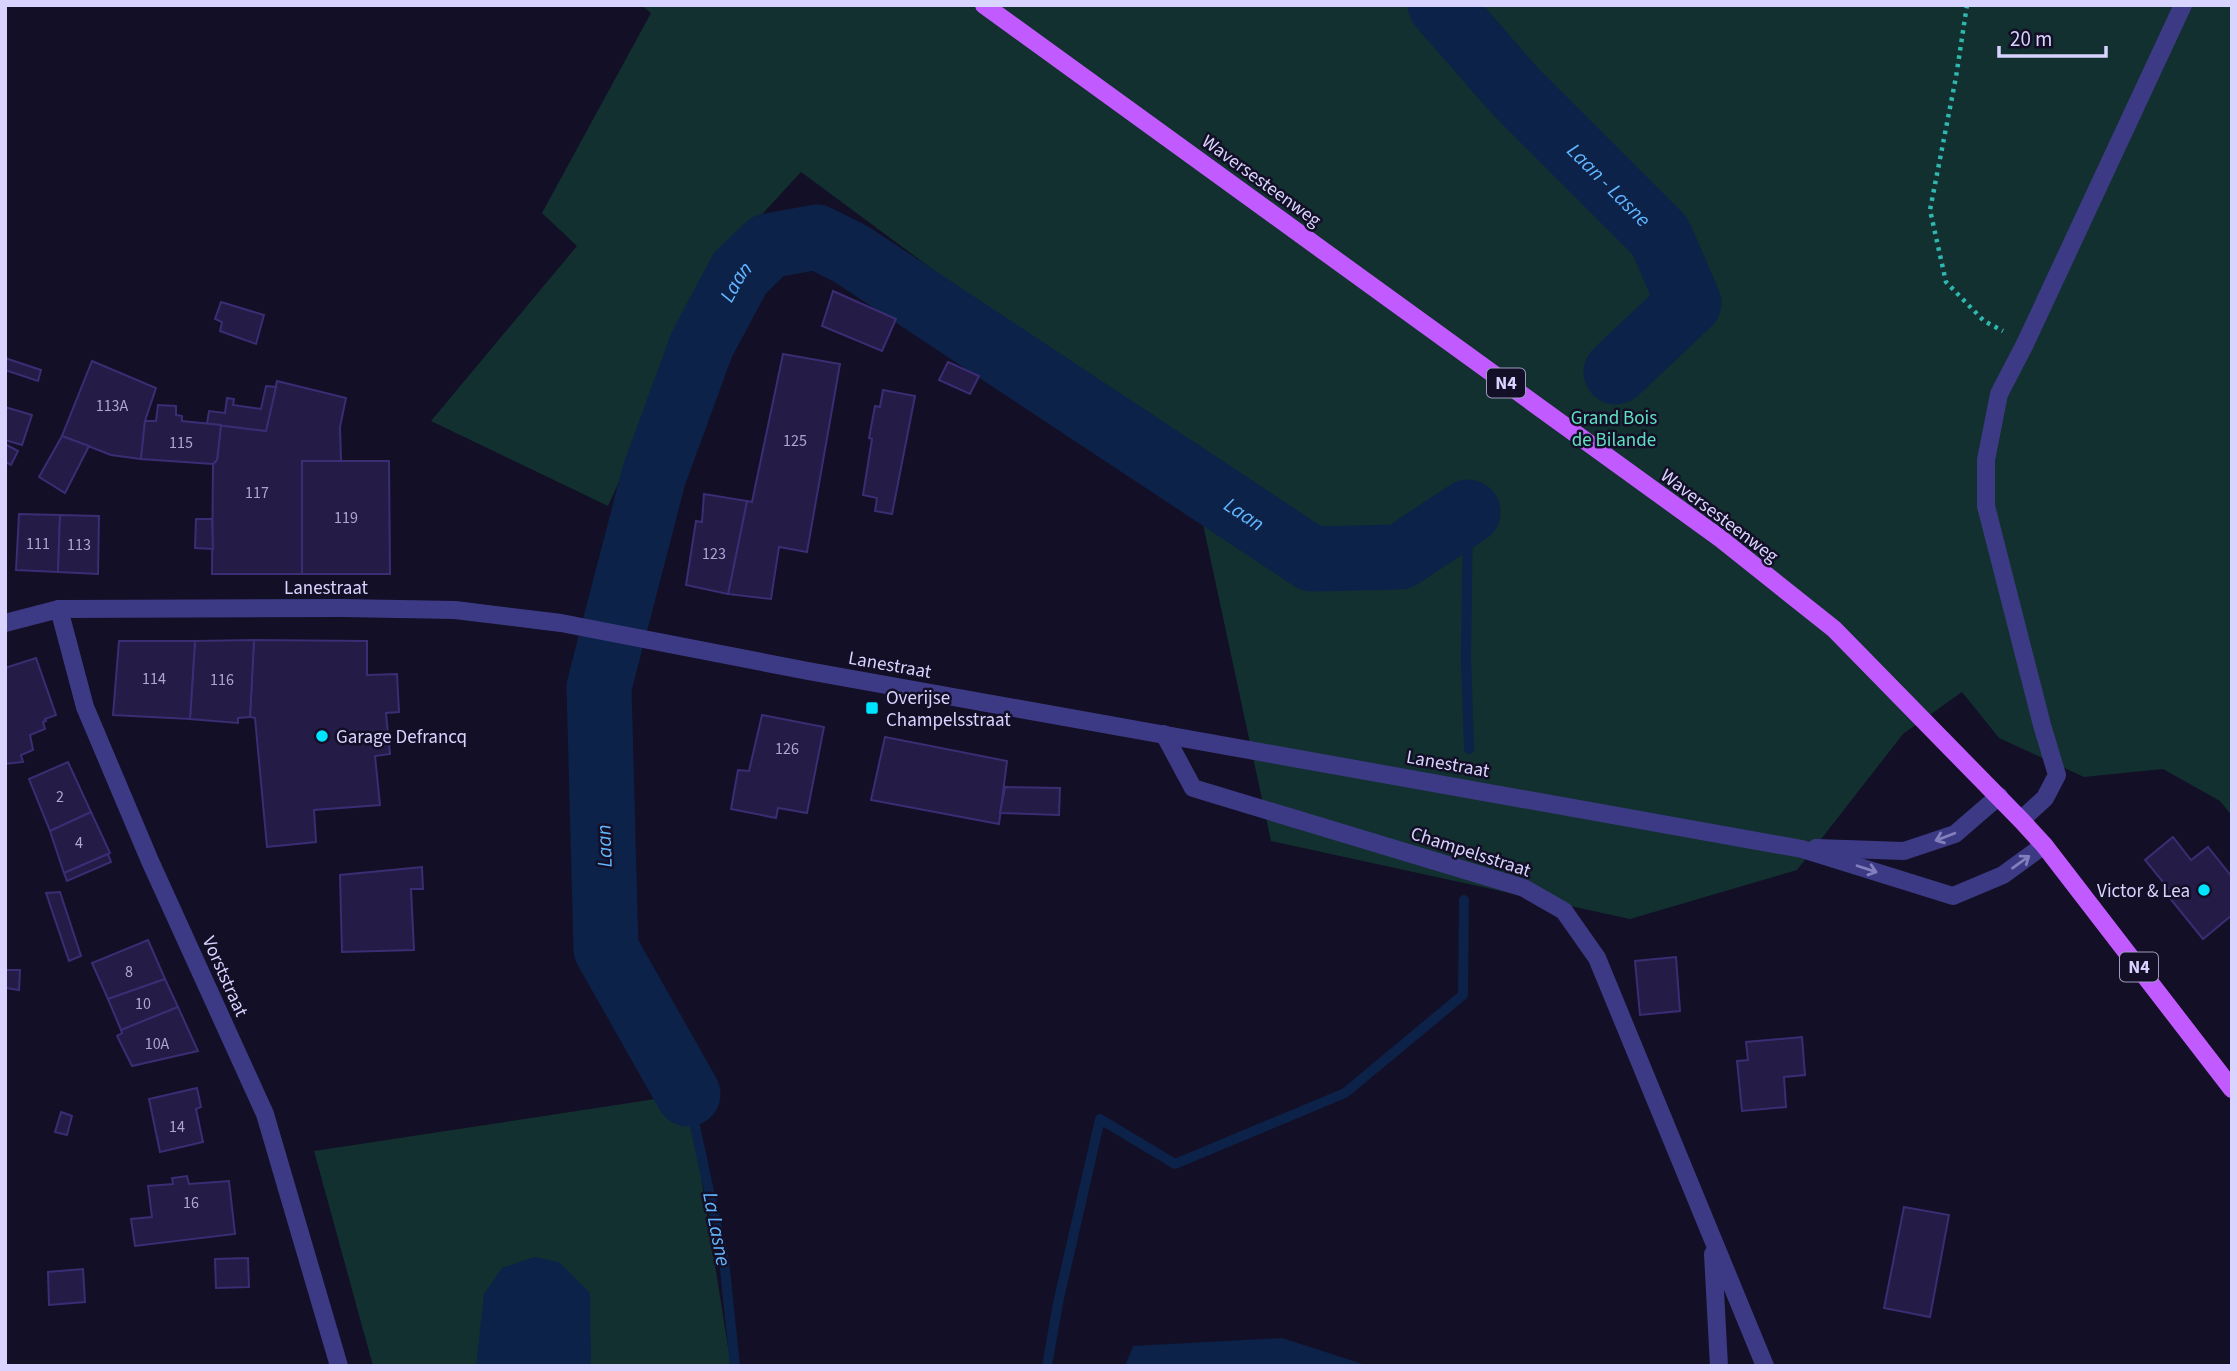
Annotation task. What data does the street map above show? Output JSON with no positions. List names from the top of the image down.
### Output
{
  "streets": {
    "main road": ["Waversesteenweg", "N4"],
    "street": ["Lanestraat", "Champelsstraat", "Vorststraat"]
  },
  "crossings": [
    ["Waversesteenweg", "Lanestraat"],
    ["Lanestraat", "Champelsstraat"],
    ["Lanestraat", "Vorststraat"]
  ],
  "water": ["Laan - Lasne", "Laan", "La Lasne"],
  "parks": ["Grand Bois de Bilande"],
  "places": {
    "transit": ["Overijse Champelsstraat"],
    "other": ["Garage Defrancq", "Victor & Lea"]
  },
  "house_numbers": [
    "113A",
    "125",
    "115",
    "117",
    "119",
    "111",
    "113",
    "123",
    "114",
    "116",
    "126",
    "2",
    "4",
    "8",
    "10",
    "10A",
    "14",
    "16"
  ],
  "scale_bar": "20 m"
}
